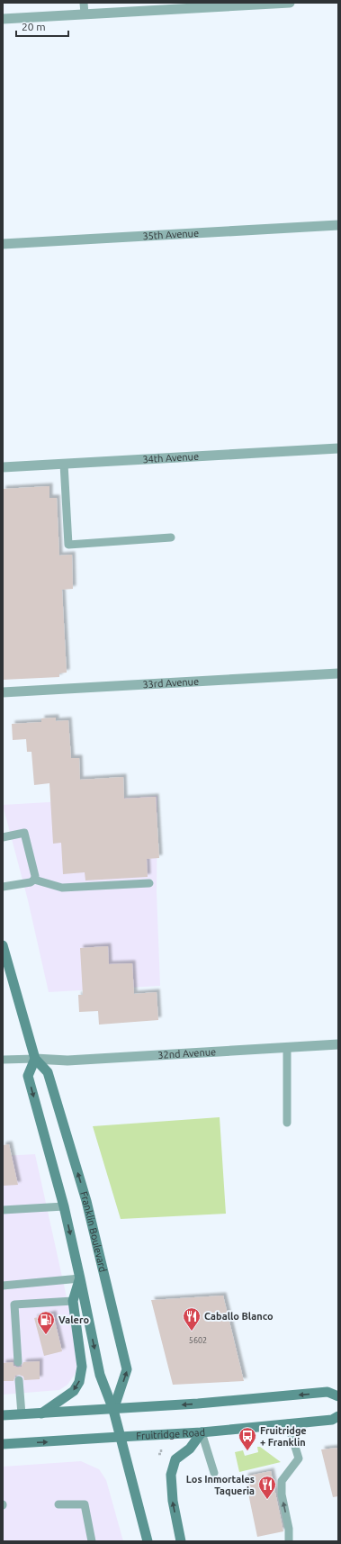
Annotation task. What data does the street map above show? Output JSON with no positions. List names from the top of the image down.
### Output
{
  "streets": {
    "main road": ["Franklin Boulevard", "Fruitridge Road"],
    "street": [
      "35th Avenue",
      "34th Avenue",
      "33rd Avenue",
      "32nd Avenue"
    ]
  },
  "crossings": [
    ["32nd Avenue", "Franklin Boulevard"]
  ],
  "places": {
    "restaurant": ["Caballo Blanco", "Los Inmortales Taqueria"],
    "fuel station": ["Valero"],
    "bus stop": ["Fruitridge + Franklin"]
  },
  "house_numbers": ["5602"],
  "scale_bar": "20 m"
}
